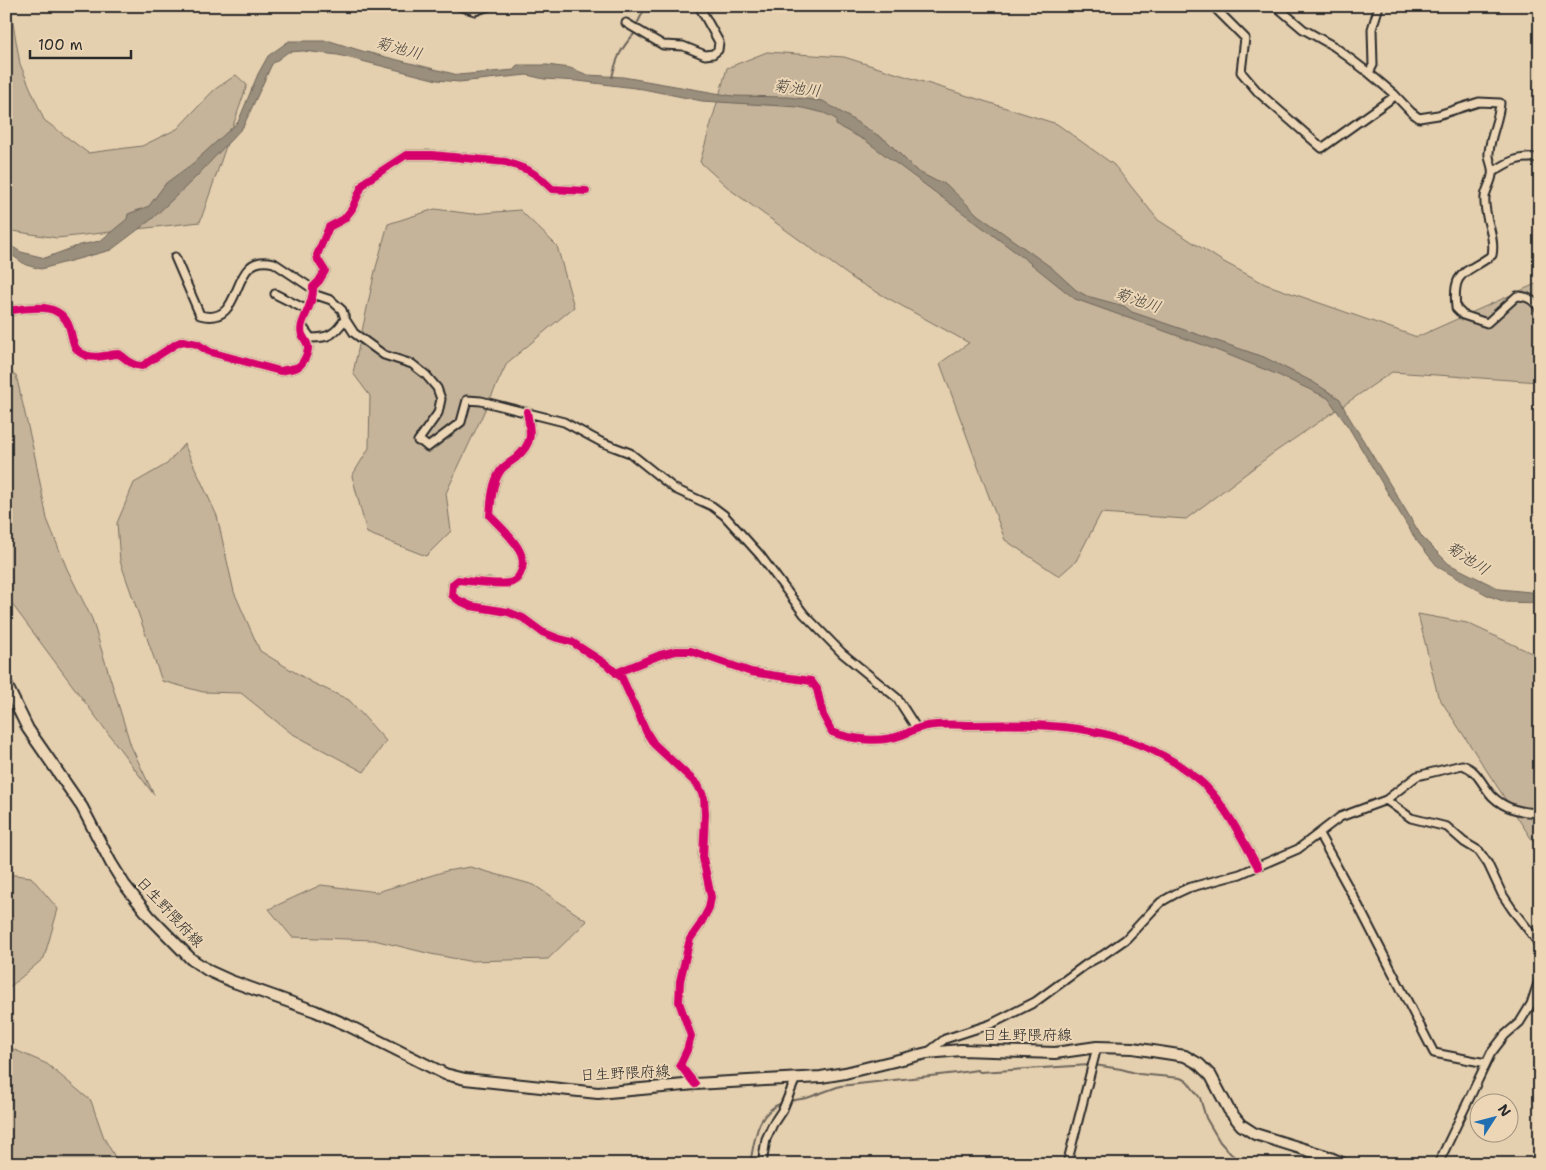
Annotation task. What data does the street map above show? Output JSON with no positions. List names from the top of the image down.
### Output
{
  "streets": {
    "main road": ["日生野隈府線"]
  },
  "water": ["菊池川"],
  "scale_bar": "100 m",
  "north": "top right"
}
